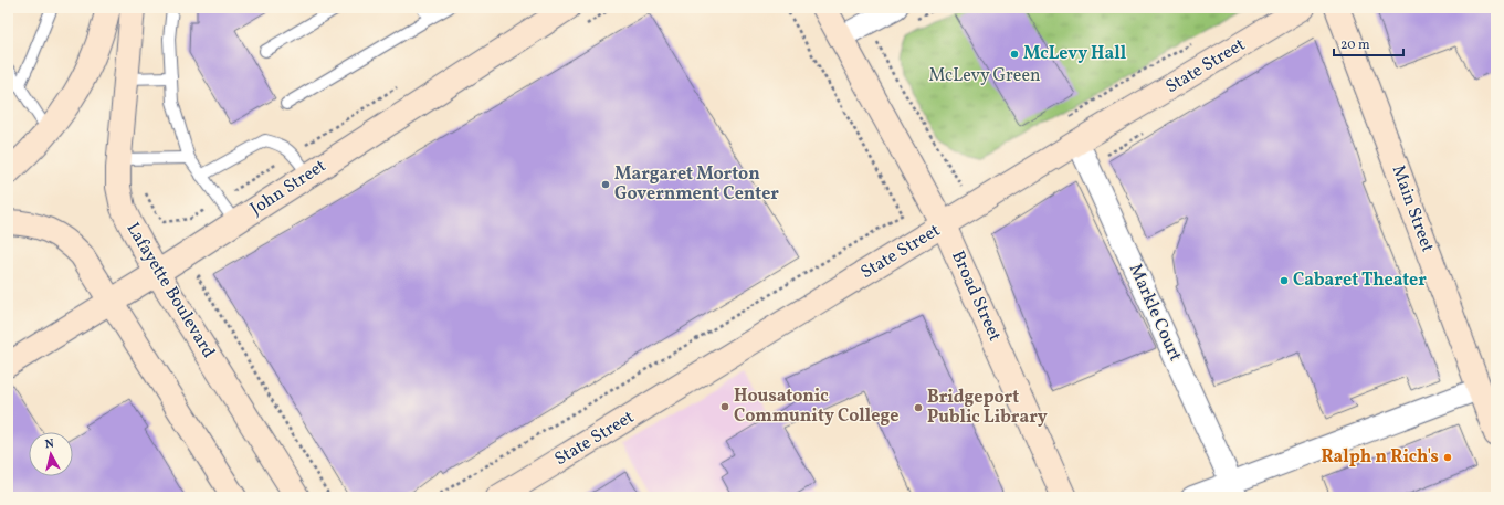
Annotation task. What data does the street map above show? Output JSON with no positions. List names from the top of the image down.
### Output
{
  "streets": {
    "street": [
      "State Street",
      "John Street",
      "Main Street",
      "Lafayette Boulevard",
      "Broad Street",
      "Markle Court"
    ]
  },
  "crossings": [
    ["State Street", "Broad Street"],
    ["State Street", "Markle Court"],
    ["John Street", "Lafayette Boulevard"]
  ],
  "parks": ["McLevy Green"],
  "places": [
    "McLevy Hall",
    "Margaret Morton Government Center",
    "Cabaret Theater",
    "Housatonic Community College",
    "Bridgeport Public Library",
    "Ralph n Rich's"
  ],
  "scale_bar": "20 m",
  "north": "top"
}
